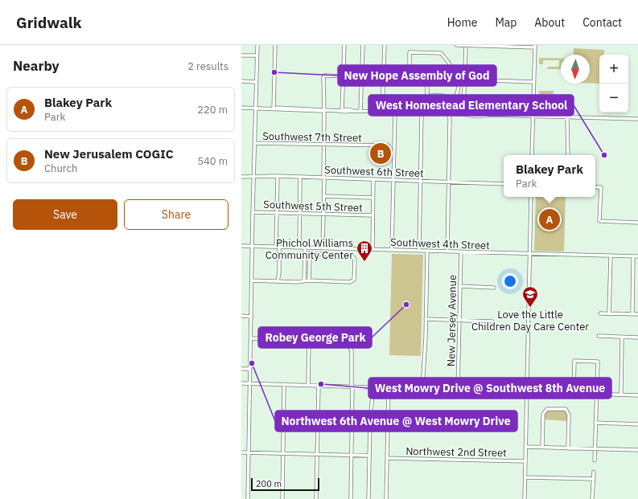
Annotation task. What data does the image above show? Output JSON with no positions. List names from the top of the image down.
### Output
{
  "streets": {
    "street": [
      "Southwest 7th Street",
      "Southwest 6th Street",
      "Southwest 5th Street",
      "Southwest 4th Street",
      "New Jersey Avenue",
      "Northwest 2nd Street"
    ]
  },
  "crossings": [
    ["Southwest 4th Street", "New Jersey Avenue"]
  ],
  "places": {
    "other": [
      "New Hope Assembly of God",
      "West Homestead Elementary School",
      "Robey George Park",
      "Northwest 6th Avenue @ West Mowry Drive",
      "West Mowry Drive @ Southwest 8th Avenue"
    ],
    "building": ["Phichol Williams Community Center"],
    "school or university": ["Love the Little Children Day Care Center"]
  },
  "scale_bar": "200 m",
  "north": "bottom",
  "page": {
    "header": "Gridwalk",
    "nav": [
      "Home",
      "Map",
      "About",
      "Contact"
    ],
    "heading": ["Nearby", "2 results"],
    "map_buttons": ["+", "−"],
    "list": [
      {
        "mark": "A",
        "name": "Blakey Park",
        "note": "Park",
        "value": "220 m"
      },
      {
        "mark": "B",
        "name": "New Jerusalem COGIC",
        "note": "Church",
        "value": "540 m"
      }
    ],
    "pins": ["B", "A"],
    "popup": ["Blakey Park", "Park"],
    "buttons": ["Save", "Share"],
    "scale": "200 m"
  }
}
